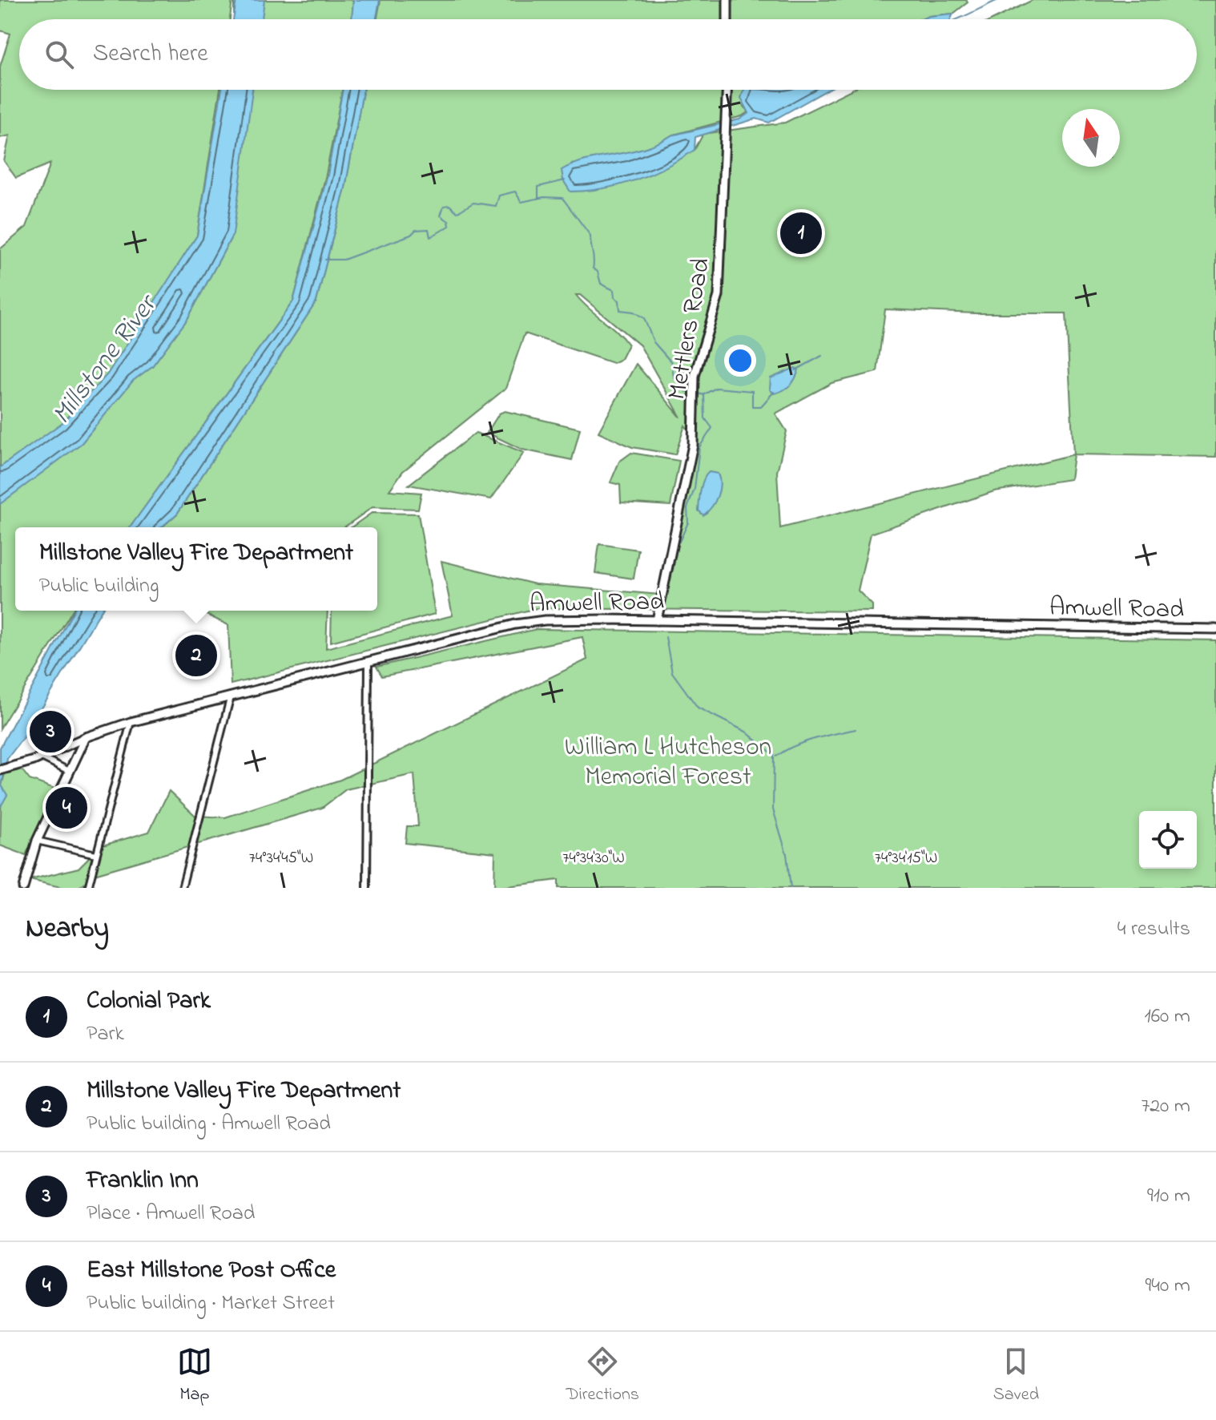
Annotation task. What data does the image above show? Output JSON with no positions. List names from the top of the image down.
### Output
{
  "streets": {
    "main road": ["Mettlers Road", "Amwell Road"]
  },
  "crossings": [
    ["Mettlers Road", "Amwell Road"]
  ],
  "water": ["Millstone River"],
  "parks": ["William L Hutcheson Memorial Forest"],
  "north": "top",
  "page": {
    "search": "Search here",
    "pins": [
      "1",
      "2",
      "3",
      "4"
    ],
    "popup": ["Millstone Valley Fire Department", "Public building"],
    "heading": ["Nearby", "4 results"],
    "list": [
      {
        "mark": "1",
        "name": "Colonial Park",
        "note": "Park",
        "value": "160 m"
      },
      {
        "mark": "2",
        "name": "Millstone Valley Fire Department",
        "note": "Public building · Amwell Road",
        "value": "720 m"
      },
      {
        "mark": "3",
        "name": "Franklin Inn",
        "note": "Place · Amwell Road",
        "value": "910 m"
      },
      {
        "mark": "4",
        "name": "East Millstone Post Office",
        "note": "Public building · Market Street",
        "value": "940 m"
      }
    ],
    "nav": ["Map", "Directions", "Saved"]
  },
  "coordinates": ["74°34'45\"W", "74°34'30\"W", "74°34'15\"W"]
}
